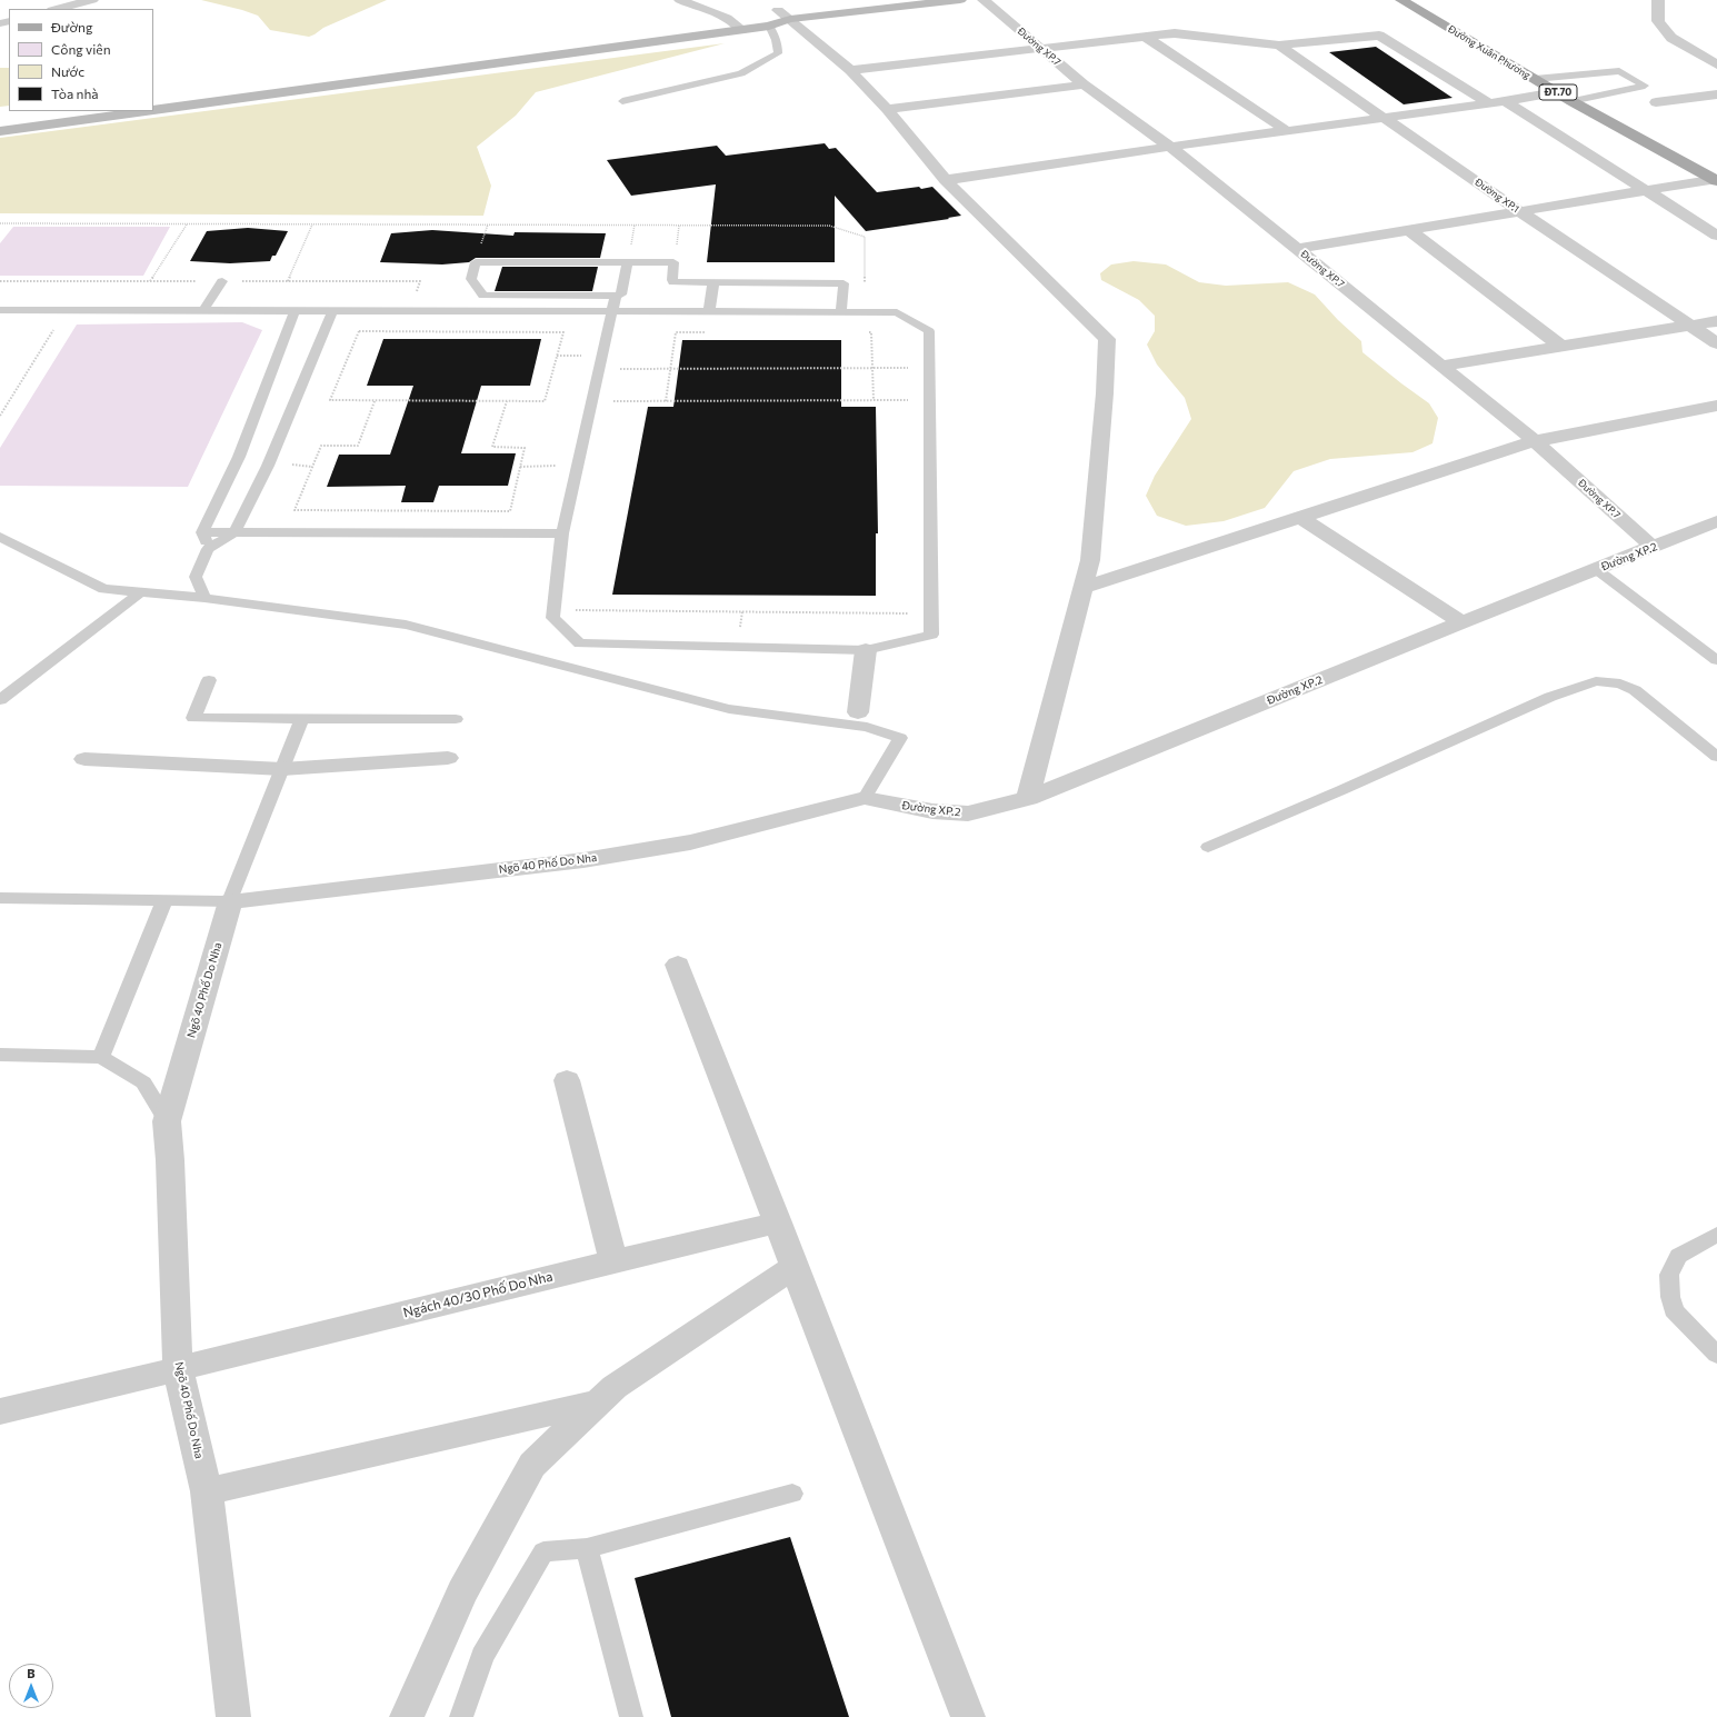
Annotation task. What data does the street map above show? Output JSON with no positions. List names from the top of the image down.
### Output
{
  "streets": {
    "main road": ["Đường Xuân Phương", "ĐT.70"],
    "street": [
      "Đường XP.7",
      "Đường XP.1",
      "Đường XP.2",
      "Ngõ 40 Phố Do Nha",
      "Ngách 40/30 Phố Do Nha"
    ]
  },
  "crossings": [
    ["Đường XP.7", "Đường XP.2"],
    ["Đường XP.2", "Ngõ 40 Phố Do Nha"],
    ["Ngõ 40 Phố Do Nha", "Ngách 40/30 Phố Do Nha"]
  ],
  "legend": [
    "Đường",
    "Công viên",
    "Nước",
    "Tòa nhà"
  ],
  "north": "top"
}
